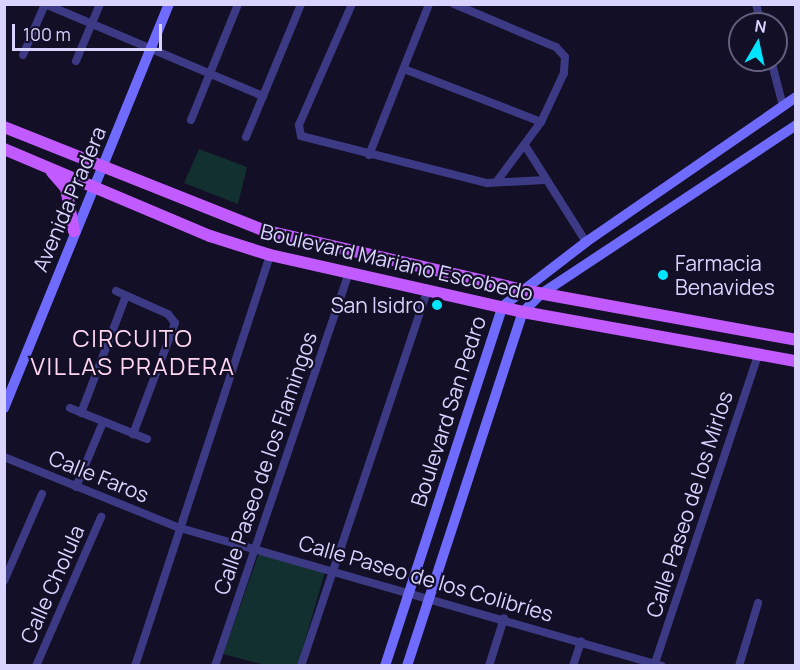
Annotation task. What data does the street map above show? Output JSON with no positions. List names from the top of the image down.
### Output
{
  "streets": {
    "main road": ["Boulevard Mariano Escobedo"],
    "street": [
      "Avenida Pradera",
      "Boulevard San Pedro",
      "Calle Paseo de los Flamingos",
      "Calle Faros",
      "Calle Paseo de los Mirlos",
      "Calle Paseo de los Colibríes",
      "Calle Cholula"
    ]
  },
  "crossings": [
    ["Avenida Pradera", "Boulevard Mariano Escobedo"],
    ["Boulevard Mariano Escobedo", "Boulevard San Pedro"],
    ["Boulevard Mariano Escobedo", "Calle Paseo de los Flamingos"],
    ["Boulevard Mariano Escobedo", "Calle Paseo de los Mirlos"],
    ["Boulevard San Pedro", "Calle Paseo de los Colibríes"],
    ["Calle Paseo de los Flamingos", "Calle Paseo de los Colibríes"],
    ["Calle Faros", "Calle Paseo de los Colibríes"],
    ["Calle Paseo de los Mirlos", "Calle Paseo de los Colibríes"]
  ],
  "districts": ["CIRCUITO VILLAS PRADERA"],
  "places": ["Farmacia Benavides", "San Isidro"],
  "scale_bar": "100 m",
  "north": "top"
}
